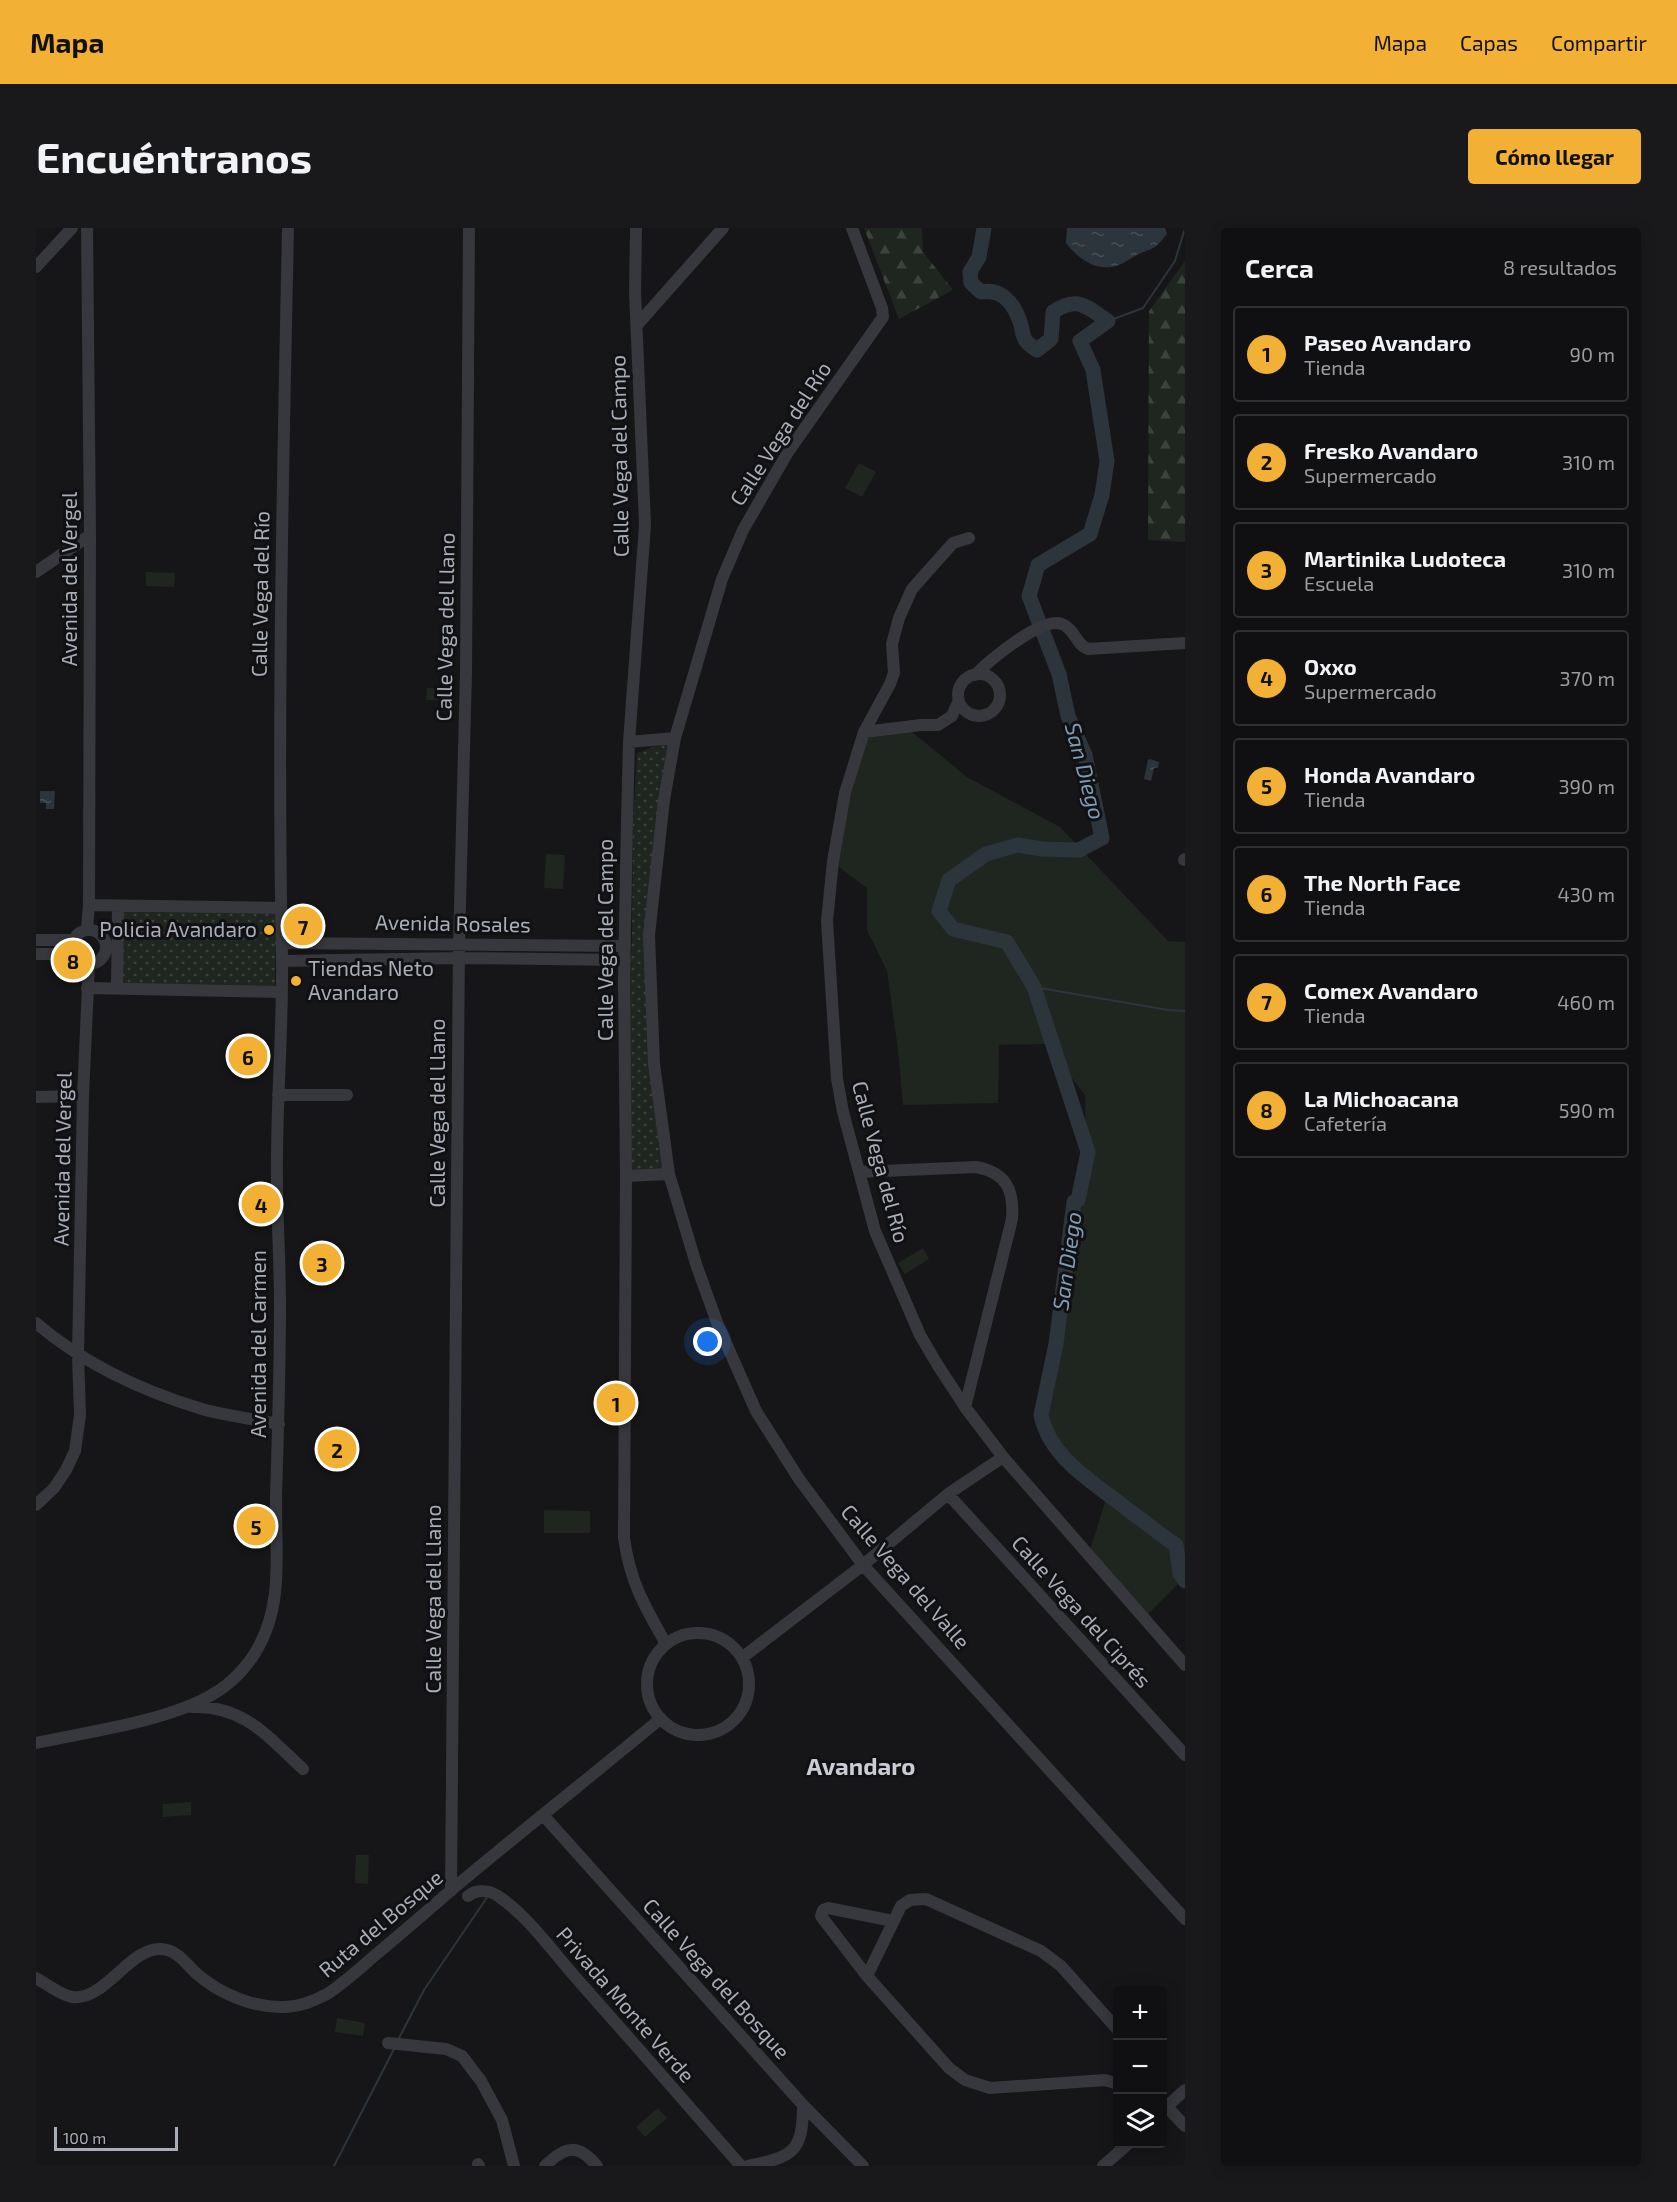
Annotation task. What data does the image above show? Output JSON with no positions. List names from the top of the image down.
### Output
{
  "streets": {
    "street": [
      "Calle Vega del Río",
      "Calle Vega del Campo",
      "Avenida del Vergel",
      "Calle Vega del Llano",
      "Avenida Rosales",
      "Avenida del Carmen",
      "Calle Vega del Valle",
      "Calle Vega del Ciprés",
      "Ruta del Bosque",
      "Calle Vega del Bosque",
      "Privada Monte Verde"
    ]
  },
  "crossings": [
    ["Calle Vega del Río", "Calle Vega del Campo"],
    ["Calle Vega del Río", "Avenida Rosales"],
    ["Calle Vega del Río", "Avenida del Carmen"],
    ["Calle Vega del Campo", "Avenida Rosales"],
    ["Calle Vega del Campo", "Calle Vega del Valle"],
    ["Calle Vega del Campo", "Ruta del Bosque"],
    ["Calle Vega del Llano", "Avenida Rosales"],
    ["Calle Vega del Llano", "Ruta del Bosque"],
    ["Avenida Rosales", "Avenida del Carmen"],
    ["Ruta del Bosque", "Calle Vega del Bosque"]
  ],
  "districts": ["Avandaro"],
  "water": ["San Diego"],
  "places": ["Policia Avandaro", "Tiendas Neto Avandaro"],
  "scale_bar": "100 m",
  "page": {
    "header": "Mapa",
    "nav": ["Mapa", "Capas", "Compartir"],
    "buttons": "Cómo llegar",
    "title": "Encuéntranos",
    "heading": ["Cerca", "8 resultados"],
    "list": [
      {
        "mark": "1",
        "name": "Paseo Avandaro",
        "note": "Tienda",
        "value": "90 m"
      },
      {
        "mark": "2",
        "name": "Fresko Avandaro",
        "note": "Supermercado",
        "value": "310 m"
      },
      {
        "mark": "3",
        "name": "Martinika Ludoteca",
        "note": "Escuela",
        "value": "310 m"
      },
      {
        "mark": "4",
        "name": "Oxxo",
        "note": "Supermercado",
        "value": "370 m"
      },
      {
        "mark": "5",
        "name": "Honda Avandaro",
        "note": "Tienda",
        "value": "390 m"
      },
      {
        "mark": "6",
        "name": "The North Face",
        "note": "Tienda",
        "value": "430 m"
      },
      {
        "mark": "7",
        "name": "Comex Avandaro",
        "note": "Tienda",
        "value": "460 m"
      },
      {
        "mark": "8",
        "name": "La Michoacana",
        "note": "Cafetería",
        "value": "590 m"
      }
    ],
    "pins": [
      "7",
      "8",
      "6",
      "4",
      "3",
      "1",
      "2",
      "5"
    ],
    "map_buttons": ["+", "−"],
    "scale": "100 m"
  }
}
